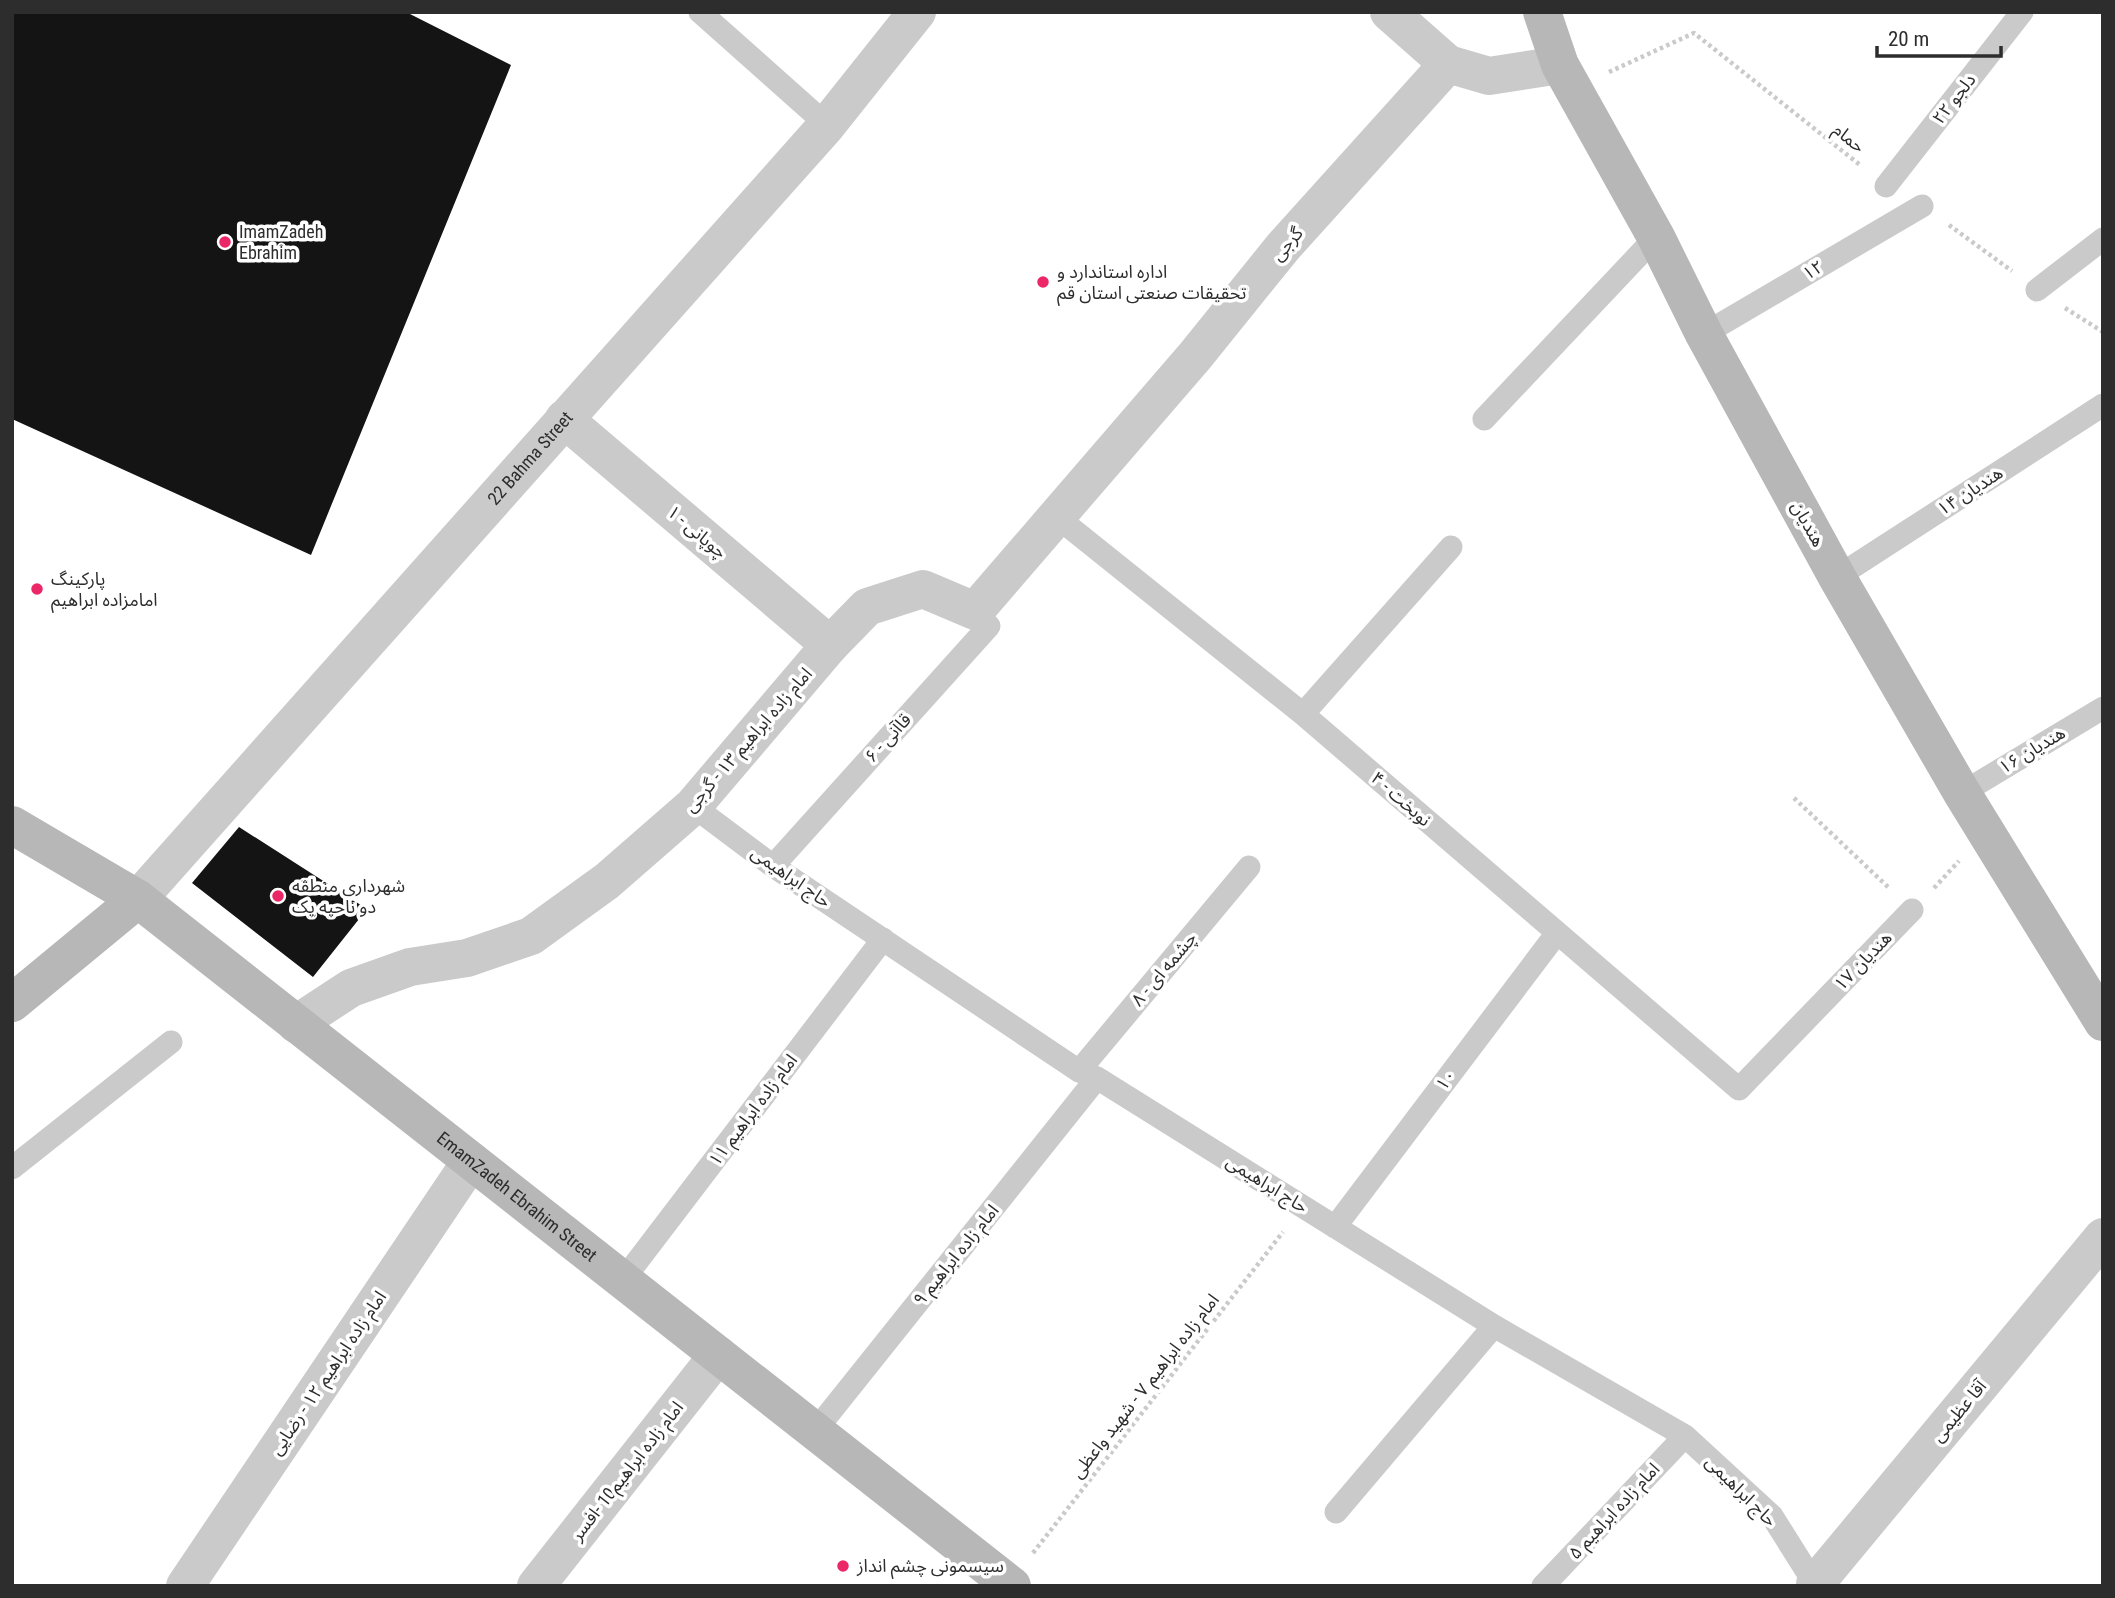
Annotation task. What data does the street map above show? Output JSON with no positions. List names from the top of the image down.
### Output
{
  "streets": {
    "street": [
      "گرجی",
      "22 Bahma Street",
      "هندیان",
      "۱ - چوپانی",
      "امام زاده ابراهیم ۱۳ - گرجی",
      "EmamZadeh Ebrahim Street",
      "امام زاده ابراهیم ۱۲ - رضایی",
      "آقا عظیمی",
      "امام زاده ابراهیم10 -افسر"
    ],
    "lane": [
      "دلجو ۲۲",
      "۱۲",
      "هندیان ۱۴",
      "۶ - قاآنی",
      "هندیان ۱۶",
      "۴ - نوبخت",
      "حاج ابراهیمی",
      "هندیان ۱۷",
      "۸ - چشمه ای",
      "۱۰",
      "امام زاده ابراهیم ۱۱",
      "امام زاده ابراهيم ۹",
      "امام زاده ابراهیم ۵"
    ],
    "path": ["حمام", "امام زاده ابراهیم ۷ - شهید واعظی"]
  },
  "crossings": [
    ["دلجو ۲۲", "حمام"],
    ["حمام", "هندیان"],
    ["گرجی", "۶ - قاآنی"],
    ["گرجی", "امام زاده ابراهیم ۱۳ - گرجی"],
    ["گرجی", "۴ - نوبخت"],
    ["۱۲", "هندیان"],
    ["22 Bahma Street", "۱ - چوپانی"],
    ["22 Bahma Street", "EmamZadeh Ebrahim Street"],
    ["هندیان ۱۴", "هندیان"],
    ["هندیان", "هندیان ۱۶"],
    ["۱ - چوپانی", "امام زاده ابراهیم ۱۳ - گرجی"],
    ["۶ - قاآنی", "امام زاده ابراهیم ۱۳ - گرجی"],
    ["۶ - قاآنی", "حاج ابراهیمی"],
    ["امام زاده ابراهیم ۱۳ - گرجی", "حاج ابراهیمی"],
    ["امام زاده ابراهیم ۱۳ - گرجی", "EmamZadeh Ebrahim Street"],
    ["۴ - نوبخت", "هندیان ۱۷"],
    ["۴ - نوبخت", "۱۰"],
    ["حاج ابراهیمی", "۸ - چشمه ای"],
    ["حاج ابراهیمی", "۱۰"],
    ["حاج ابراهیمی", "امام زاده ابراهیم ۱۱"],
    ["حاج ابراهیمی", "امام زاده ابراهيم ۹"],
    ["حاج ابراهیمی", "امام زاده ابراهیم ۷ - شهید واعظی"],
    ["حاج ابراهیمی", "آقا عظیمی"],
    ["حاج ابراهیمی", "امام زاده ابراهیم ۵"],
    ["۸ - چشمه ای", "امام زاده ابراهيم ۹"],
    ["امام زاده ابراهیم ۱۱", "EmamZadeh Ebrahim Street"],
    ["EmamZadeh Ebrahim Street", "امام زاده ابراهيم ۹"],
    ["EmamZadeh Ebrahim Street", "امام زاده ابراهیم ۱۲ - رضایی"],
    ["EmamZadeh Ebrahim Street", "امام زاده ابراهیم ۷ - شهید واعظی"],
    ["EmamZadeh Ebrahim Street", "امام زاده ابراهیم10 -افسر"]
  ],
  "places": [
    "ImamZadeh Ebrahim",
    "اداره استاندارد و تحقیقات صنعتی استان قم",
    "پارکینگ امامزاده ابراهیم",
    "شهرداری منطقه دو ناحیه یک",
    "سیسمونی چشم انداز"
  ],
  "scale_bar": "20 m"
}
